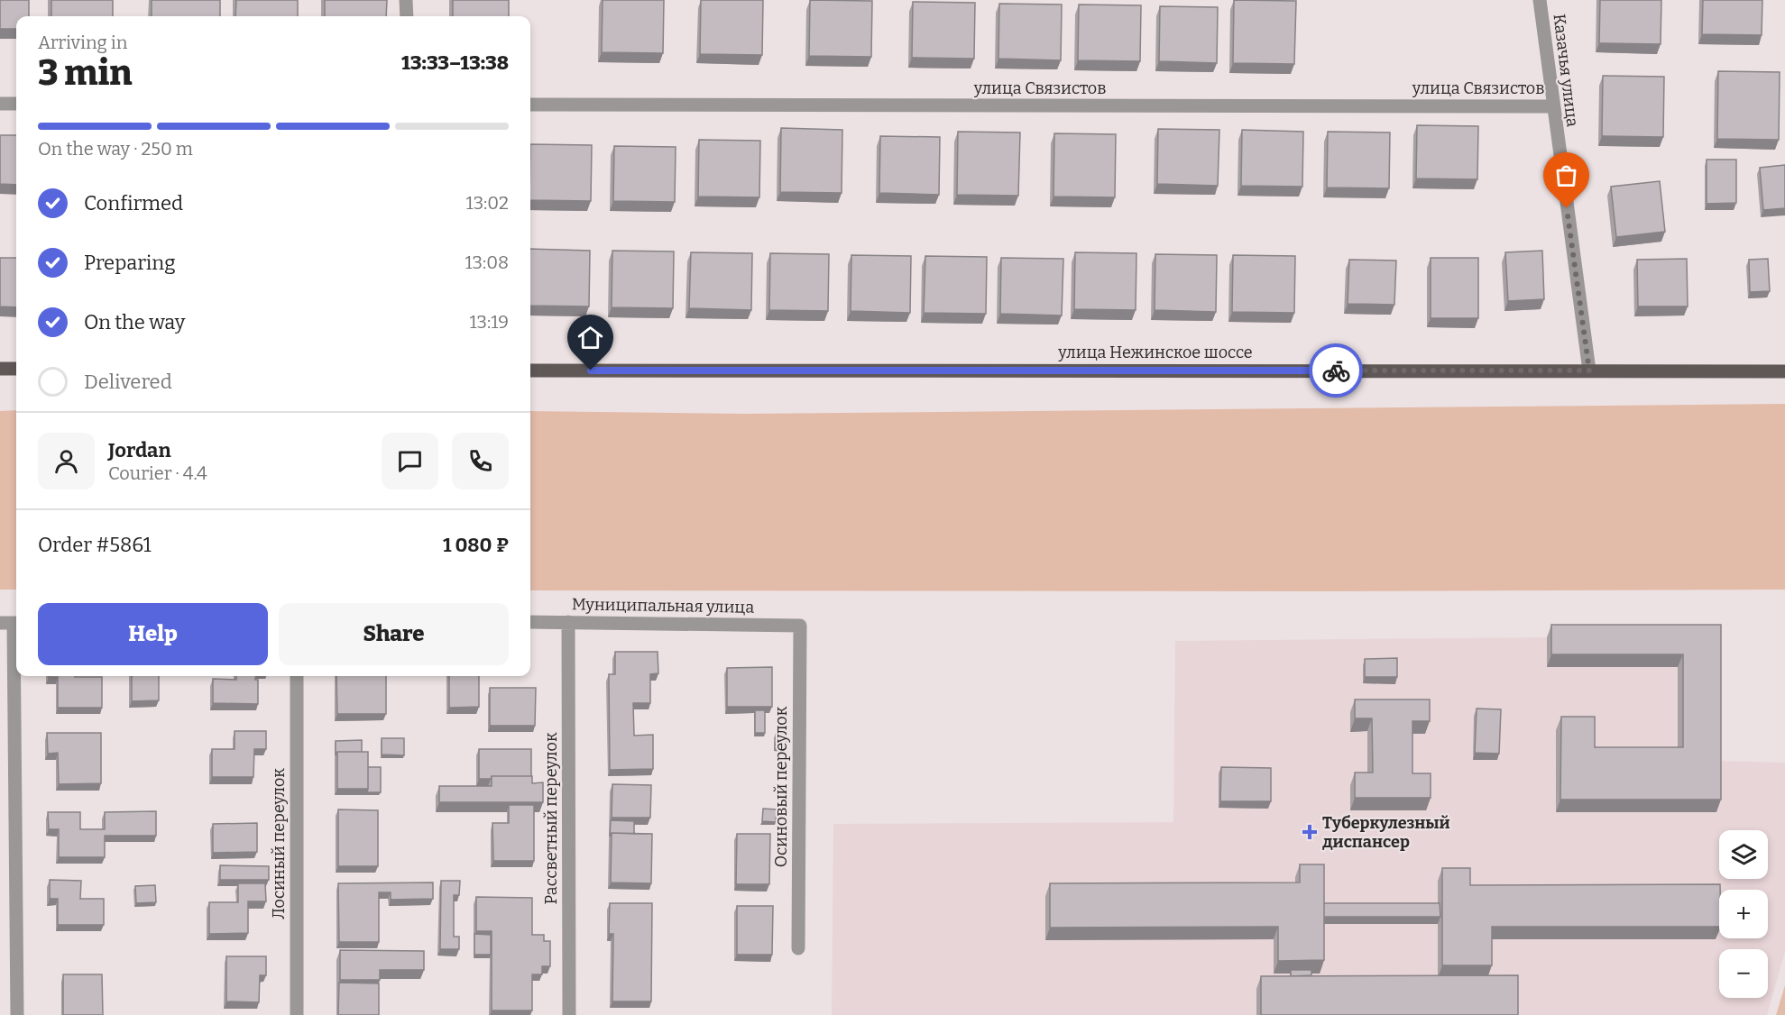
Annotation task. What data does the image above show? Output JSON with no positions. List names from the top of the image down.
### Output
{
  "streets": {
    "main road": ["улица Нежинское шоссе"],
    "street": [
      "Казачья улица",
      "улица Связистов",
      "Муниципальная улица",
      "Осиновый переулок",
      "Рассветный переулок",
      "Лосиный переулок"
    ]
  },
  "crossings": [
    ["Казачья улица", "улица Связистов"],
    ["Казачья улица", "улица Нежинское шоссе"],
    ["Муниципальная улица", "Осиновый переулок"],
    ["Муниципальная улица", "Рассветный переулок"]
  ],
  "places": {
    "health": ["Туберкулезный диспансер"]
  },
  "page": {
    "heading": ["3 min", "Arriving in", "13:33–13:38"],
    "panel": [
      "Jordan",
      "Courier · 4.4",
      "Order #5861",
      "1 080 ₽"
    ],
    "bar": "On the way · 250 m",
    "list": [
      ["Confirmed", "13:02"],
      ["Preparing", "13:08"],
      ["On the way", "13:19"],
      "Delivered"
    ],
    "buttons": ["Help", "Share"],
    "map_buttons": ["+", "−"]
  }
}
